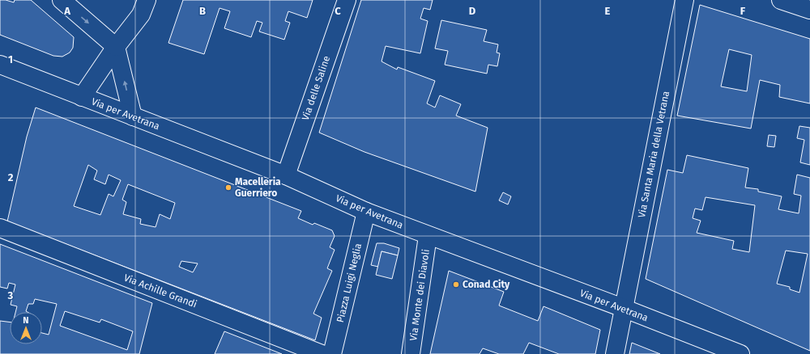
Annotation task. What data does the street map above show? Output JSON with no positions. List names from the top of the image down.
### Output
{
  "streets": {
    "street": [
      "Via delle Saline",
      "Via per Avetrana",
      "Via Santa Maria della Vetrana",
      "Piazza Luigi Neglia",
      "Via Achille Grandi",
      "Via Monte dei Diavoli"
    ]
  },
  "crossings": [
    ["Via delle Saline", "Via per Avetrana"],
    ["Via per Avetrana", "Via Santa Maria della Vetrana"],
    ["Via per Avetrana", "Piazza Luigi Neglia"],
    ["Via per Avetrana", "Via Monte dei Diavoli"]
  ],
  "places": ["Macelleria Guerriero", "Conad City"],
  "north": "top",
  "grid": {
    "columns": [
      "A",
      "B",
      "C",
      "D",
      "E",
      "F"
    ],
    "rows": ["1", "2", "3"]
  }
}
